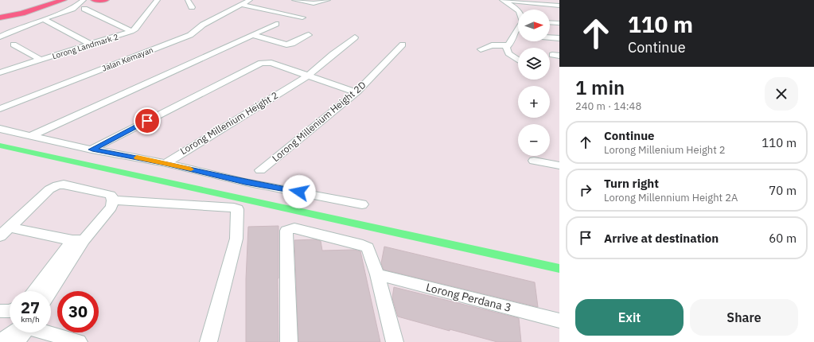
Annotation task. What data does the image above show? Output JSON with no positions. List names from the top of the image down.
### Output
{
  "streets": {
    "street": [
      "Lorong Landmark 2",
      "Jalan Kemayan",
      "Lorong Millenium Height 2D",
      "Lorong Millenium Height 2",
      "Lorong Perdana 3"
    ]
  },
  "north": "right",
  "page": {
    "turn": ["110 m", "Continue"],
    "map_buttons": ["+", "−"],
    "heading": ["1 min", "240 m · 14:48"],
    "list": [
      {
        "name": "Continue",
        "note": "Lorong Millenium Height 2",
        "value": "110 m"
      },
      {
        "name": "Turn right",
        "note": "Lorong Millennium Height 2A",
        "value": "70 m"
      },
      {
        "name": "Arrive at destination",
        "value": "60 m"
      }
    ],
    "speed": "27 km/h",
    "limit": "30",
    "buttons": ["Exit", "Share"]
  }
}
